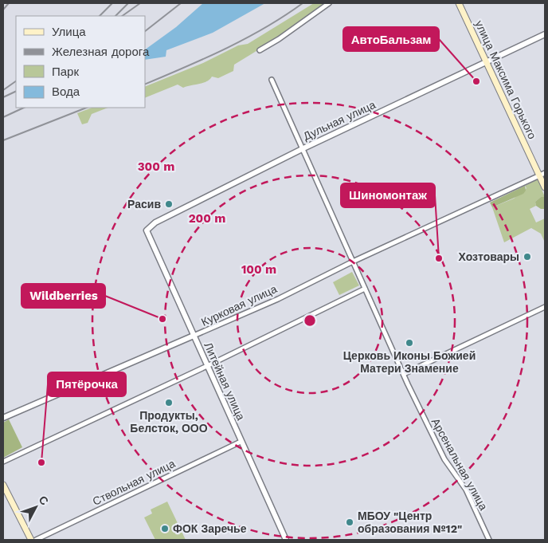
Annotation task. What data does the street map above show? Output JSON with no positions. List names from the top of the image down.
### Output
{
  "streets": {
    "main road": ["улица Максима Горького"],
    "street": [
      "Дульная улица",
      "Курковая улица",
      "Литейная улица",
      "Арсенальная улица",
      "Ствольная улица"
    ]
  },
  "crossings": [
    ["улица Максима Горького", "Дульная улица"],
    ["улица Максима Горького", "Курковая улица"],
    ["Дульная улица", "Литейная улица"],
    ["Дульная улица", "Арсенальная улица"],
    ["Курковая улица", "Литейная улица"],
    ["Курковая улица", "Арсенальная улица"],
    ["Литейная улица", "Ствольная улица"]
  ],
  "places": [
    "АвтоБальзам",
    "Расив",
    "Хозтовары",
    "Шиномонтаж",
    "Wildberries",
    "Церковь Иконы Божией Матери Знамение",
    "Продукты, Белсток, ООО",
    "Пятёрочка",
    "МБОУ \"Центр образования №12\"",
    "ФОК Заречье"
  ],
  "legend": [
    "Улица",
    "Железная дорога",
    "Парк",
    "Вода"
  ],
  "north": "top right",
  "rings": ["300 m", "200 m", "100 m"]
}
